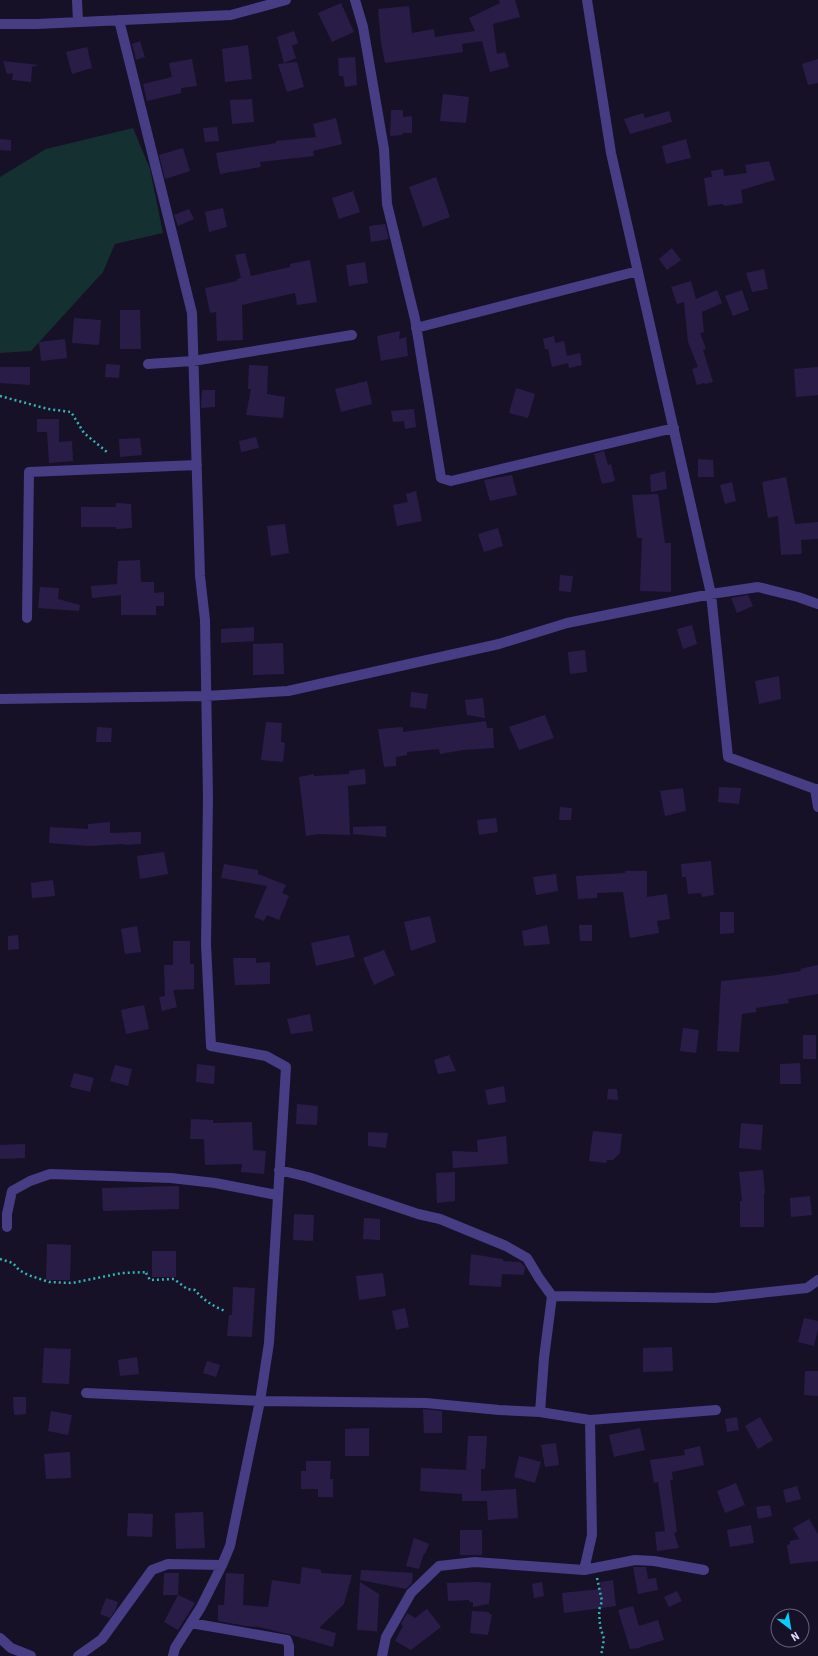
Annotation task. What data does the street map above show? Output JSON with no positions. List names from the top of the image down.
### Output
{
  "north": "bottom right"
}
